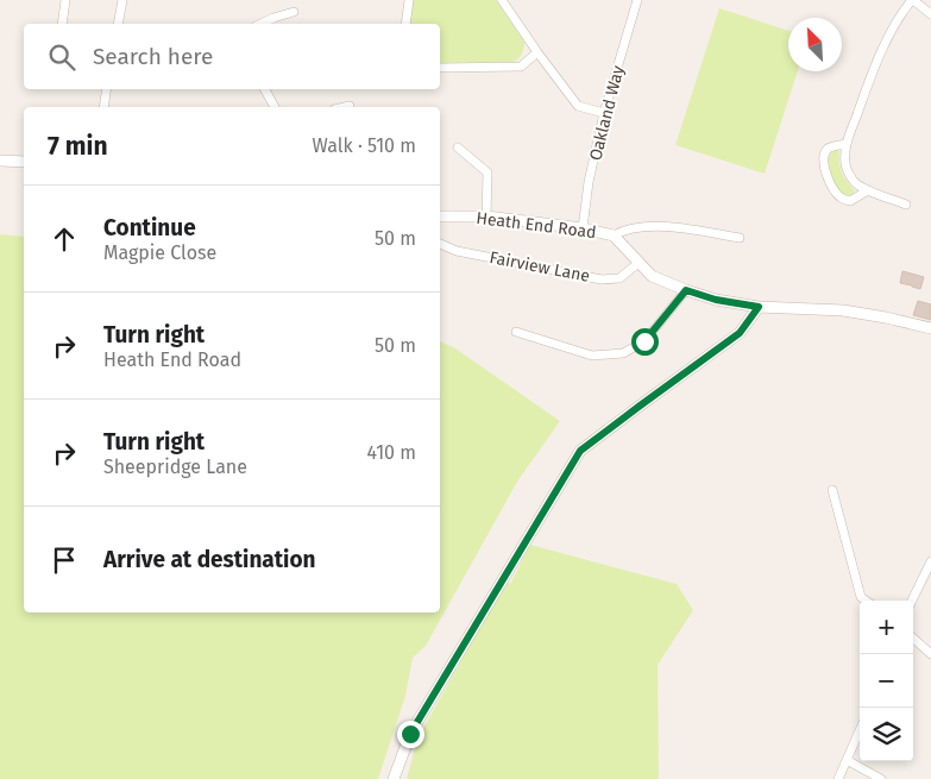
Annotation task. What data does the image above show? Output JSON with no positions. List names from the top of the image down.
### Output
{
  "streets": {
    "street": ["Oakland Way", "Heath End Road", "Fairview Lane"]
  },
  "crossings": [
    ["Oakland Way", "Heath End Road"],
    ["Heath End Road", "Fairview Lane"]
  ],
  "north": "top left",
  "page": {
    "search": "Search here",
    "heading": ["7 min", "Walk · 510 m"],
    "list": [
      ["Continue", "Magpie Close", "50 m"],
      ["Turn right", "Heath End Road", "50 m"],
      ["Turn right", "Sheepridge Lane", "410 m"],
      "Arrive at destination"
    ],
    "map_buttons": ["+", "−"]
  }
}
